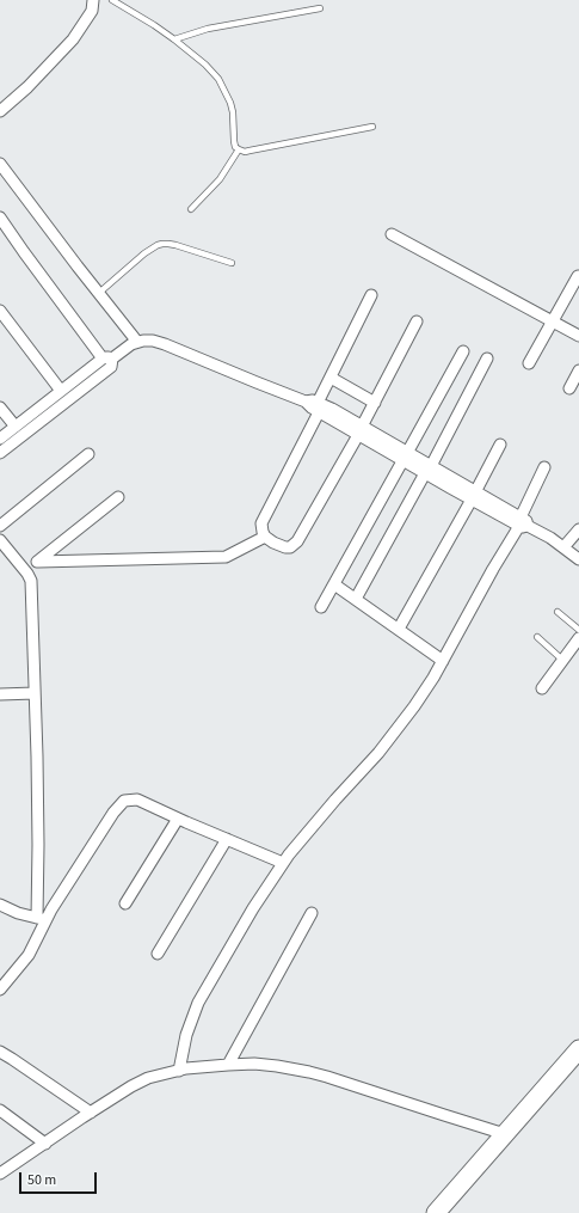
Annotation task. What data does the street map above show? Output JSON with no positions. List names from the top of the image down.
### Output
{
  "scale_bar": "50 m"
}
